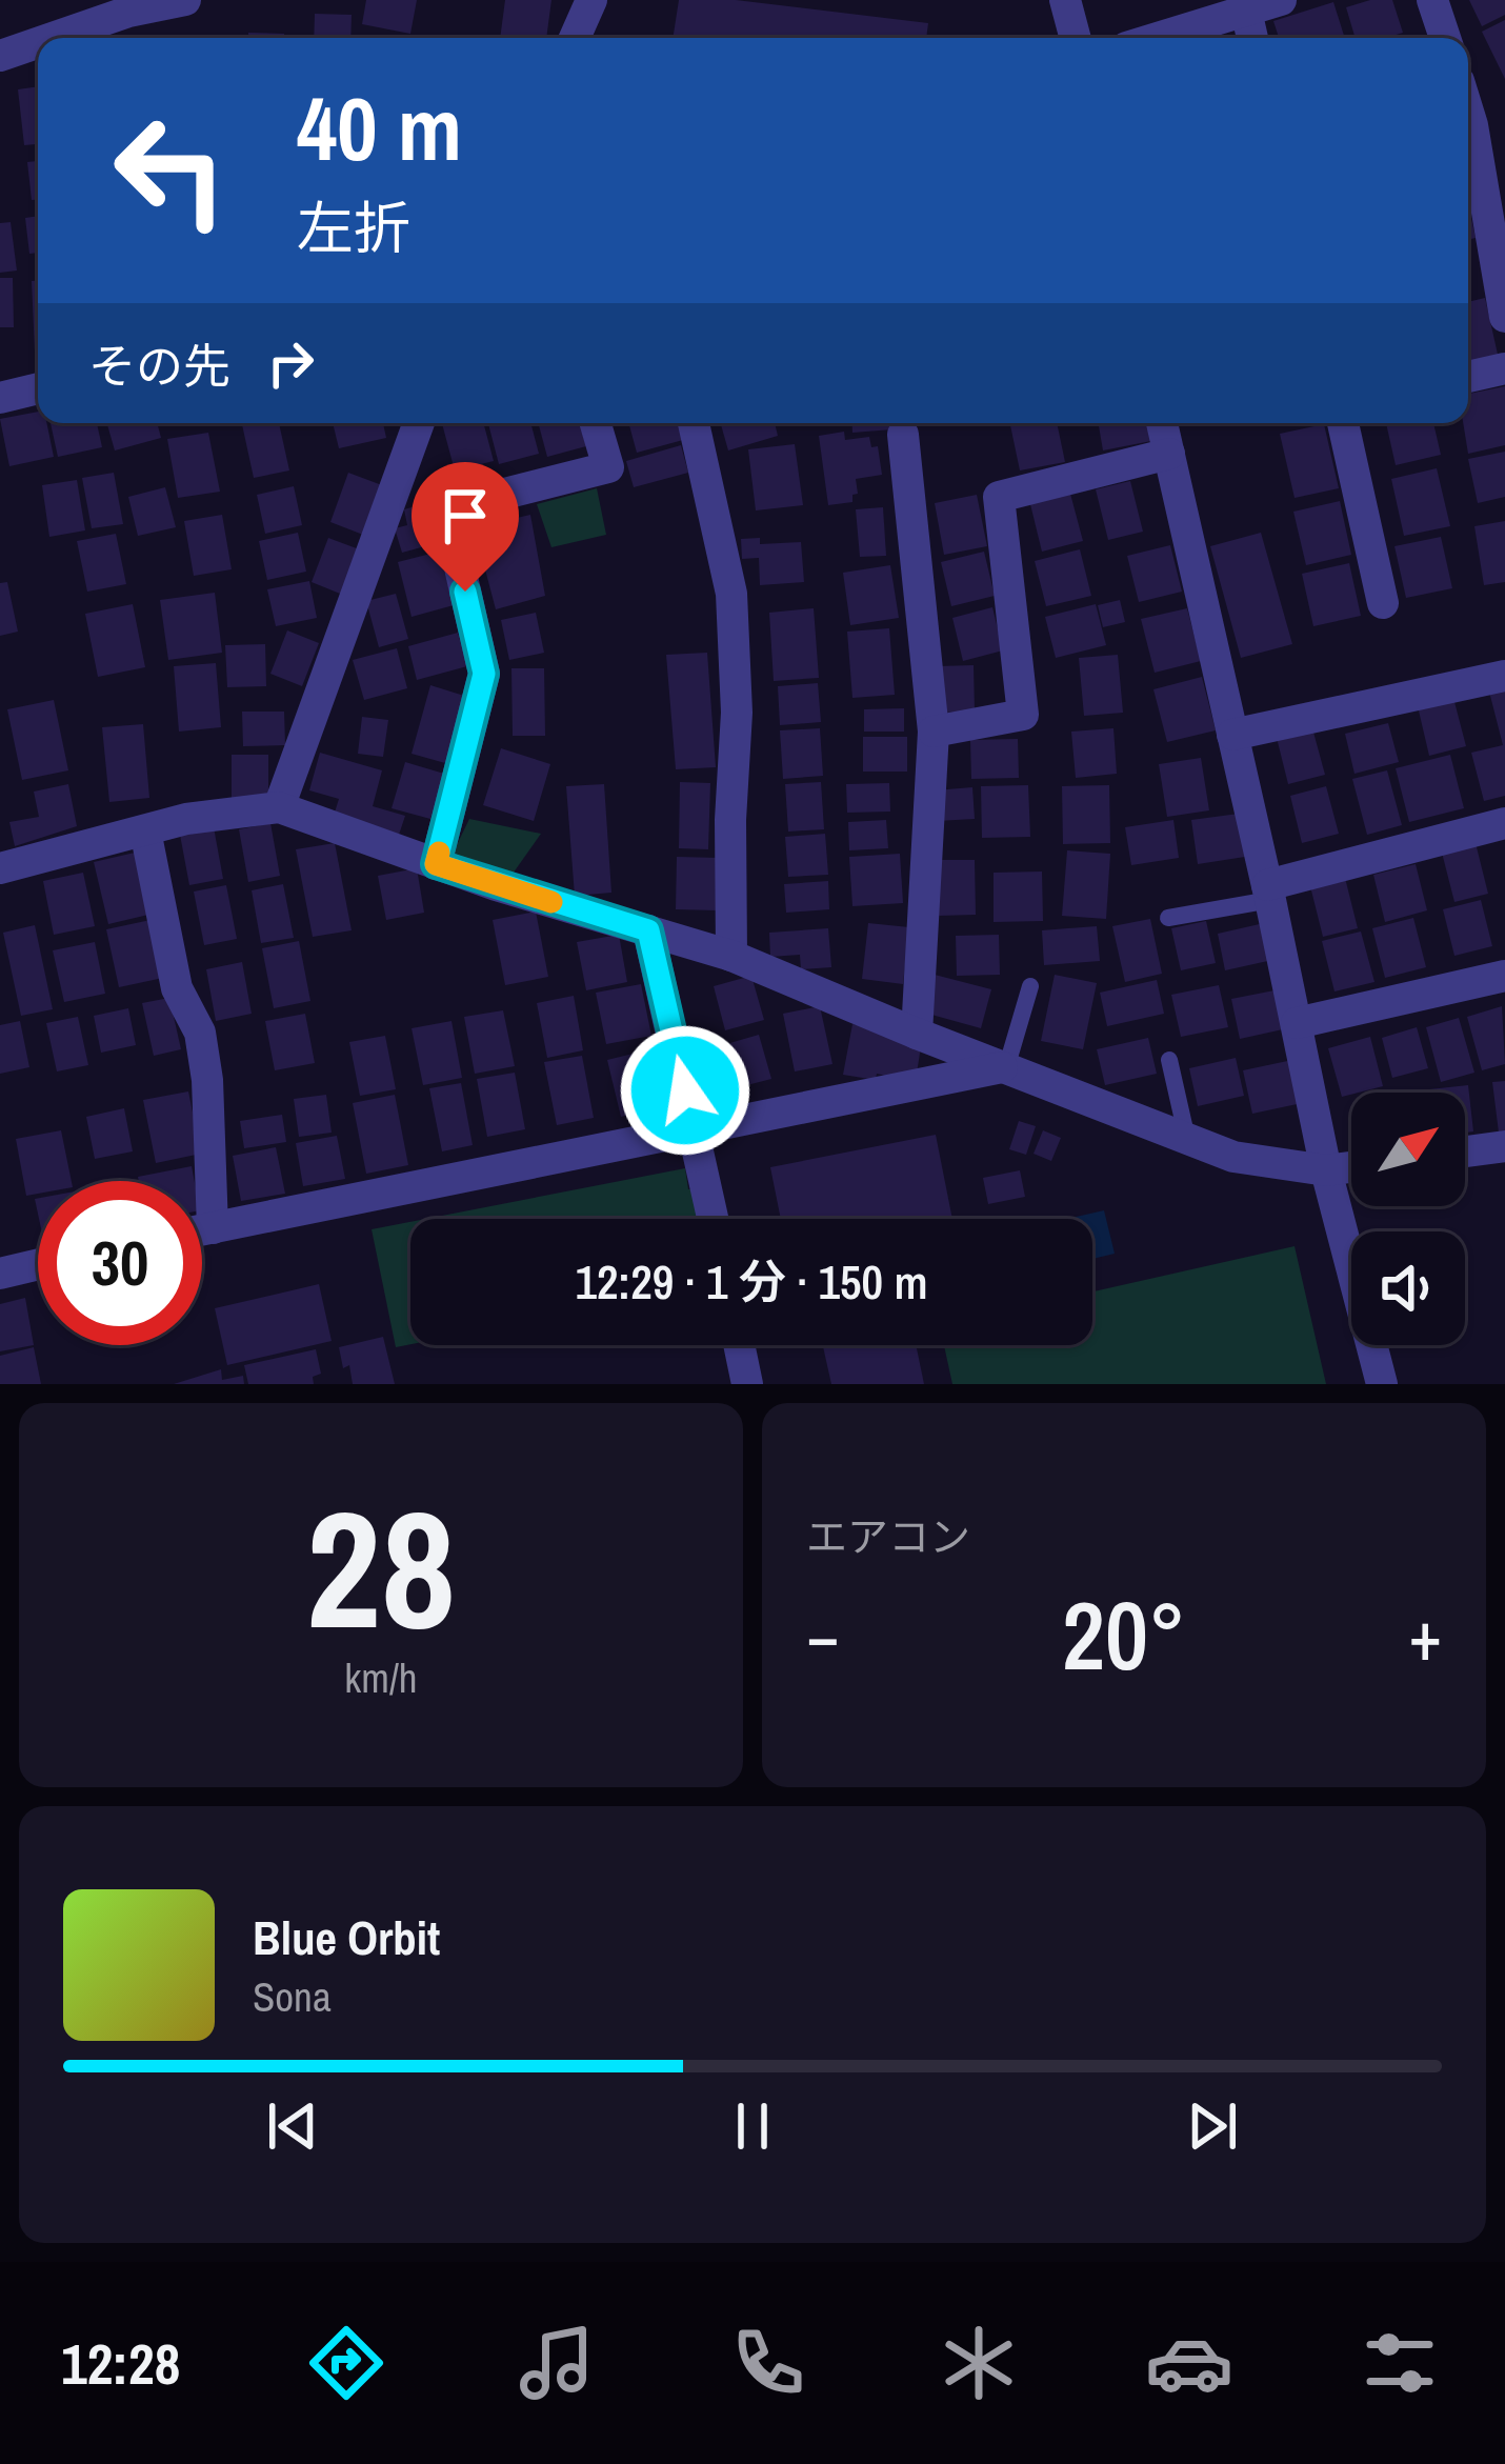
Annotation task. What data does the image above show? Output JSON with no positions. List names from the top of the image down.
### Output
{
  "north": "top right",
  "page": {
    "turn": ["40 m", "左折"],
    "then": "その先",
    "limit": "30",
    "trip": "12:29 · 1 分 · 150 m",
    "tile": [
      ["28", "km/h"],
      "エアコン"
    ],
    "heat": ["−", "20°", "+"],
    "song": ["Blue Orbit", "Sona"],
    "tabs": "12:28"
  }
}
